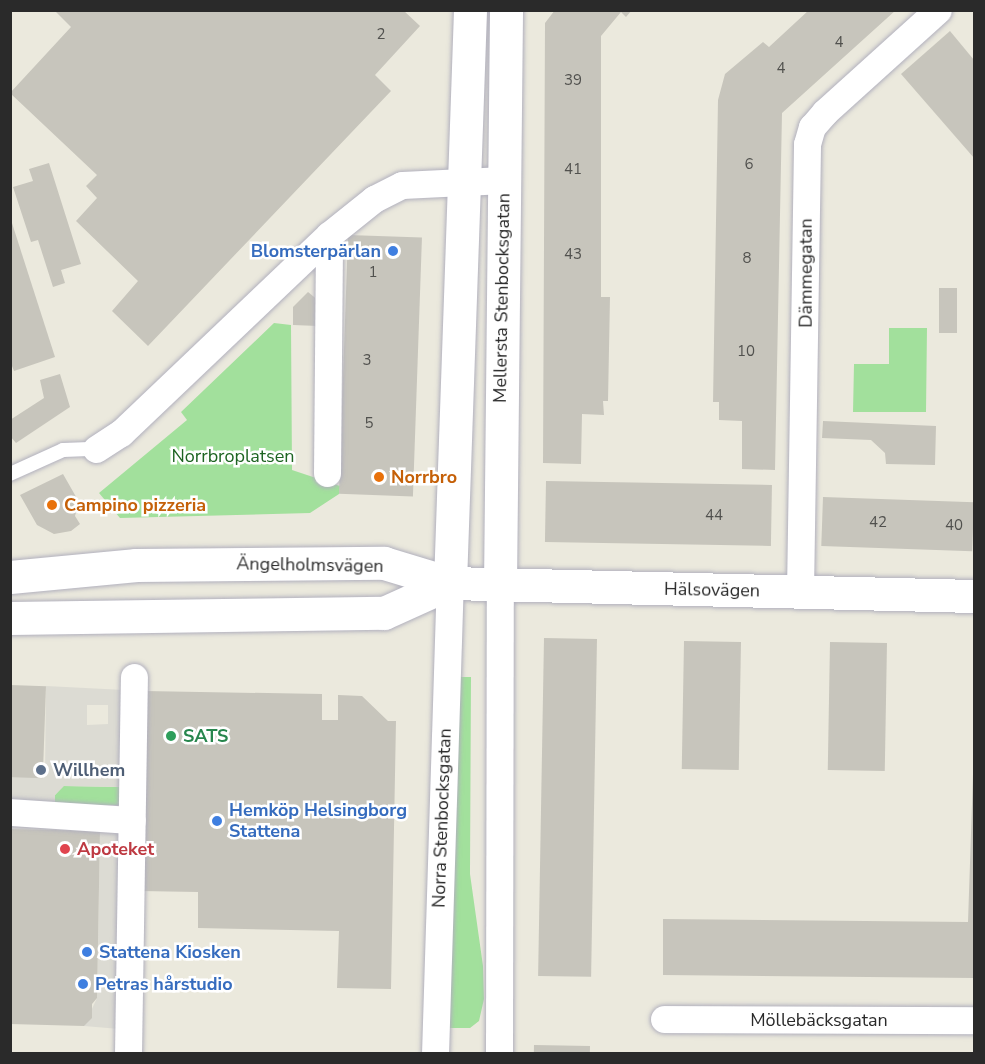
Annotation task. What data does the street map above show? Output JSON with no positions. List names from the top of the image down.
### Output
{
  "streets": {
    "main road": ["Mellersta Stenbocksgatan", "Ängelholmsvägen", "Hälsovägen"],
    "street": ["Dämmegatan", "Norra Stenbocksgatan", "Möllebäcksgatan"]
  },
  "crossings": [
    ["Dämmegatan", "Hälsovägen"],
    ["Mellersta Stenbocksgatan", "Hälsovägen"],
    ["Ängelholmsvägen", "Hälsovägen"],
    ["Ängelholmsvägen", "Norra Stenbocksgatan"],
    ["Hälsovägen", "Norra Stenbocksgatan"]
  ],
  "parks": ["Norrbroplatsen"],
  "places": [
    "Blomsterpärlan",
    "Norrbro",
    "Campino pizzeria",
    "SATS",
    "Willhem",
    "Hemköp Helsingborg Stattena",
    "Apoteket",
    "Stattena Kiosken",
    "Petras hårstudio"
  ],
  "house_numbers": [
    "2",
    "4",
    "4",
    "39",
    "6",
    "41",
    "43",
    "8",
    "1",
    "10",
    "3",
    "5",
    "44",
    "42",
    "40"
  ]
}
